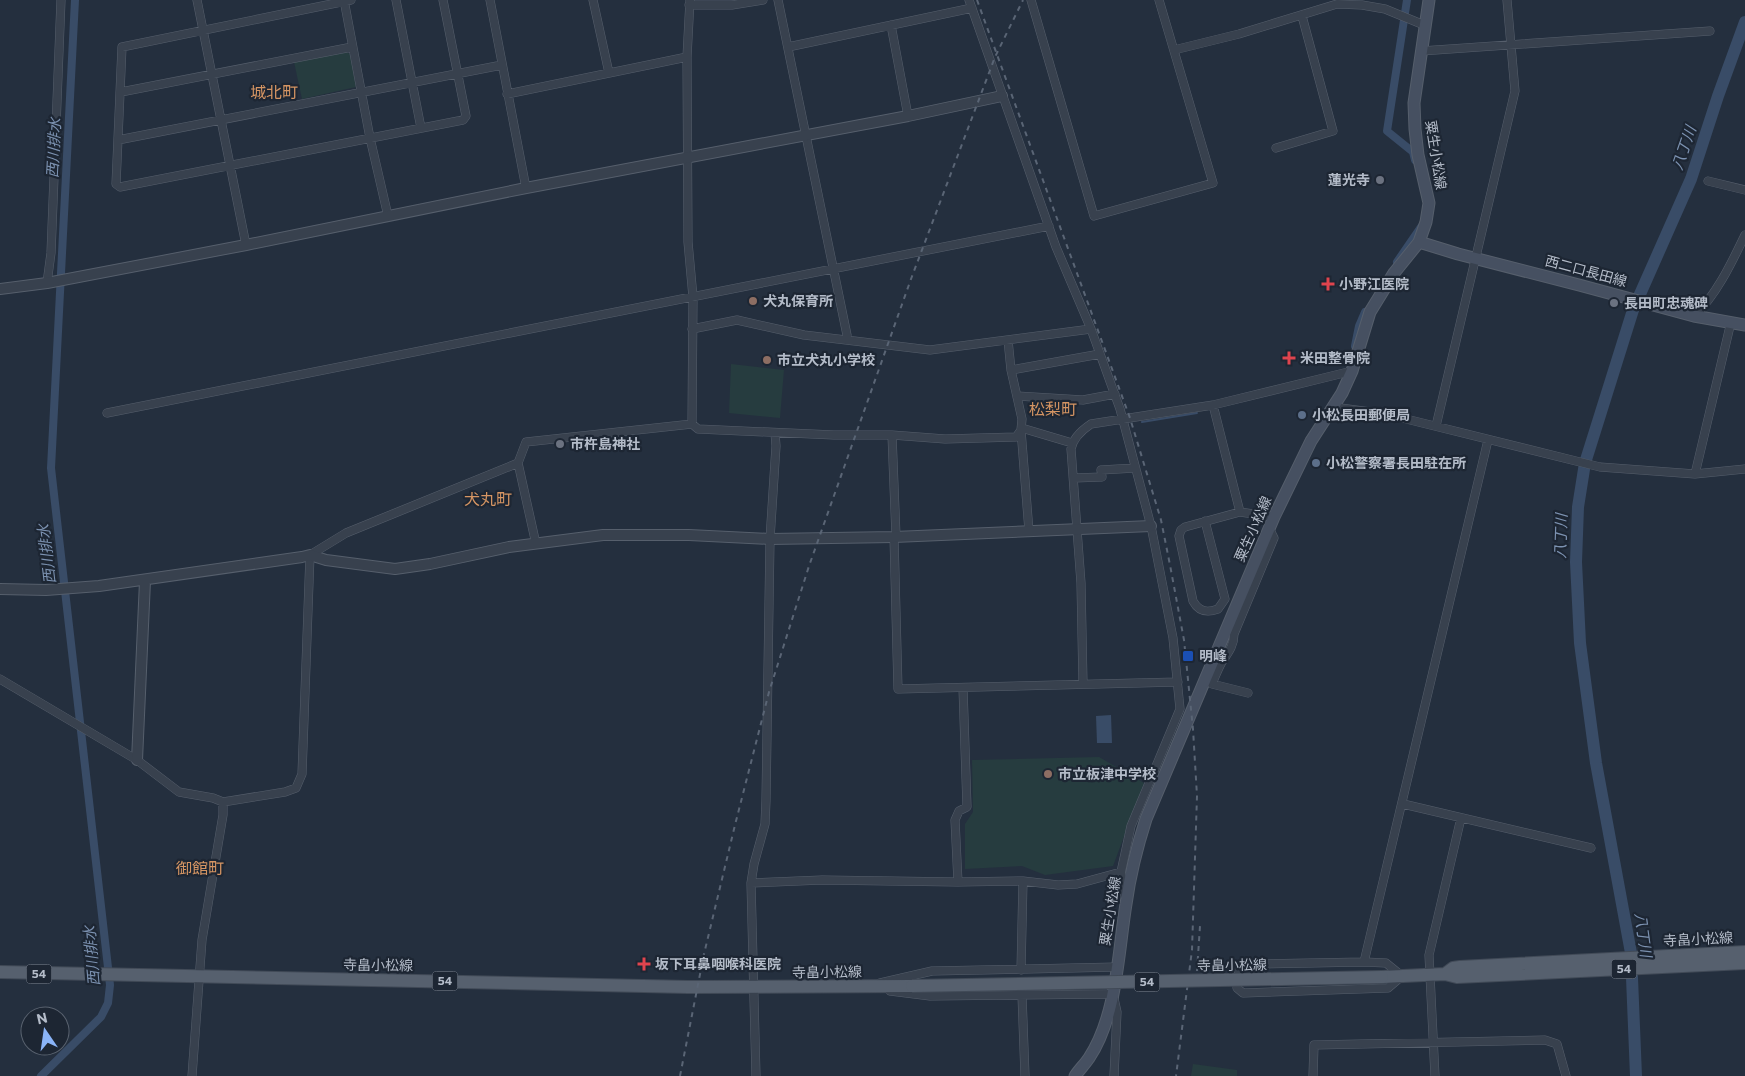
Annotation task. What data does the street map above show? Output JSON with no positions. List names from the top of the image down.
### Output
{
  "streets": {
    "main road": [
      "粟生小松線",
      "西二口長田線",
      "寺畠小松線",
      "54"
    ]
  },
  "crossings": [
    ["粟生小松線", "西二口長田線"]
  ],
  "districts": [
    "城北町",
    "松梨町",
    "犬丸町",
    "御館町"
  ],
  "water": ["西川排水", "八丁川"],
  "places": {
    "other": [
      "蓮光寺",
      "犬丸保育所",
      "長田町忠魂碑",
      "市立犬丸小学校",
      "小松長田郵便局",
      "市杵島神社",
      "小松警察署長田駐在所",
      "市立板津中学校"
    ],
    "health": ["小野江医院", "米田整骨院", "坂下耳鼻咽喉科医院"],
    "transit": ["明峰"]
  },
  "north": "top"
}
